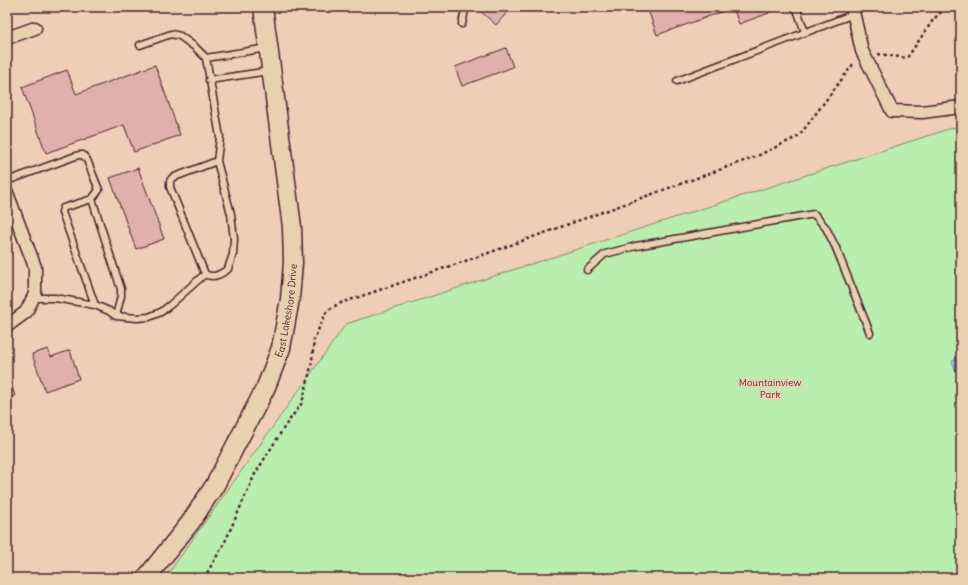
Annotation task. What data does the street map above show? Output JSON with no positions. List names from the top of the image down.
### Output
{
  "streets": {
    "main road": ["East Lakeshore Drive"]
  },
  "parks": ["Mountainview Park"]
}
